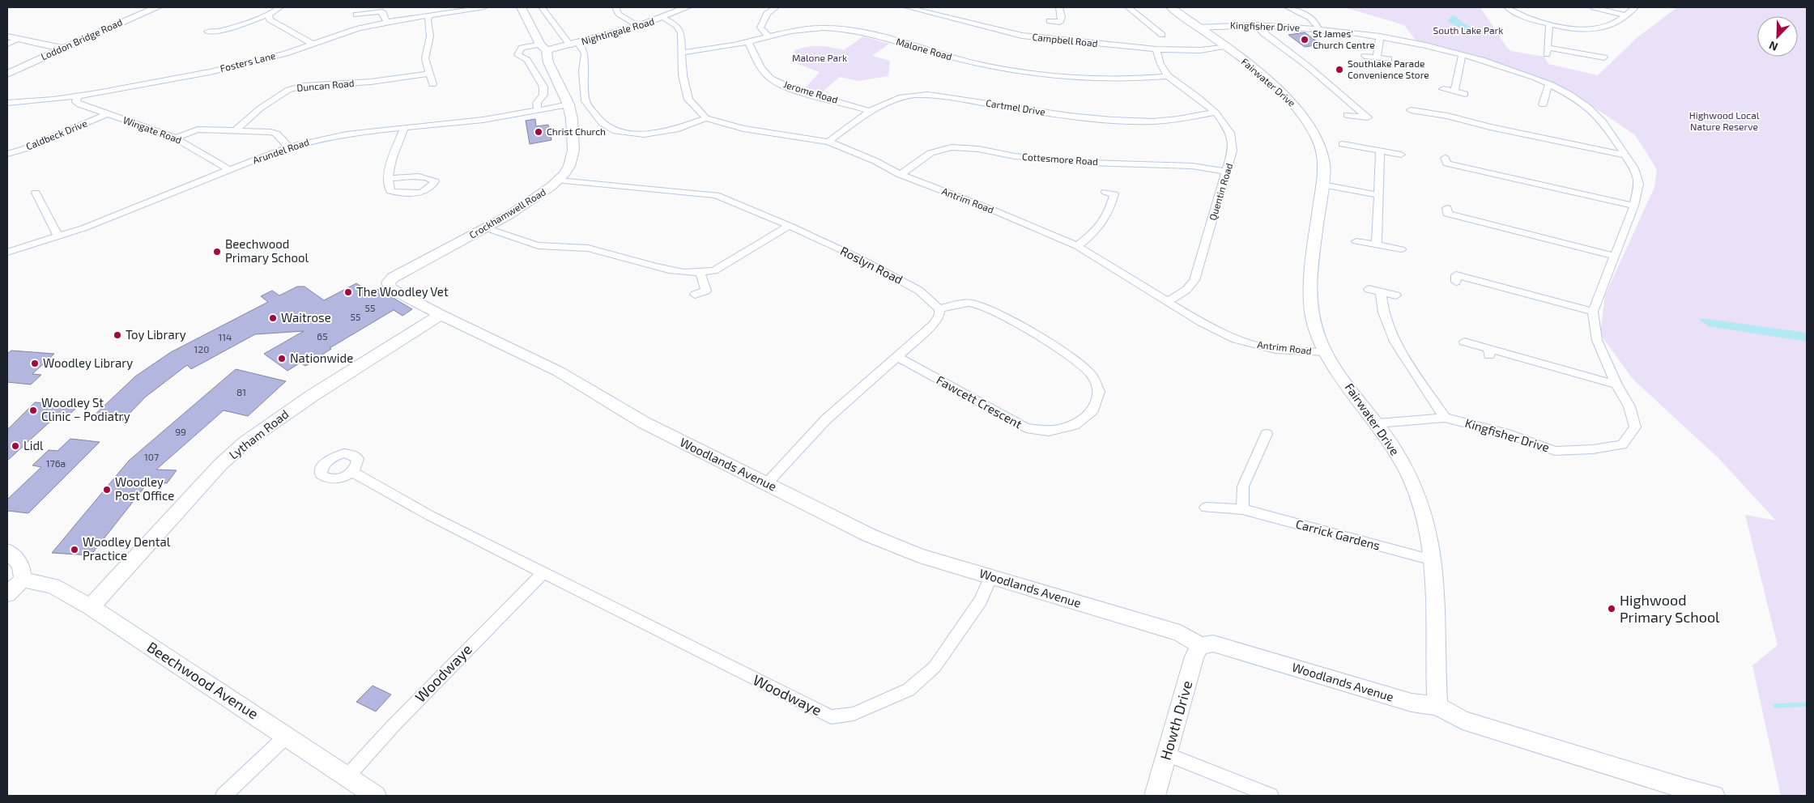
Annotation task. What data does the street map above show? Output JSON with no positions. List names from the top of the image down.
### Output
{
  "streets": {
    "street": [
      "Kingfisher Drive",
      "Nightingale Road",
      "Loddon Bridge Road",
      "Campbell Road",
      "Malone Road",
      "Fosters Lane",
      "Fairwater Drive",
      "Duncan Road",
      "Jerome Road",
      "Cartmel Drive",
      "Wingate Road",
      "Caldbeck Drive",
      "Arundel Road",
      "Cottesmore Road",
      "Quentin Road",
      "Antrim Road",
      "Crockhamwell Road",
      "Roslyn Road",
      "Fawcett Crescent",
      "Lytham Road",
      "Woodlands Avenue",
      "Carrick Gardens",
      "Woodwaye",
      "Beechwood Avenue",
      "Howth Drive"
    ]
  },
  "crossings": [
    ["Kingfisher Drive", "Fairwater Drive"],
    ["Nightingale Road", "Crockhamwell Road"],
    ["Campbell Road", "Fairwater Drive"],
    ["Campbell Road", "Quentin Road"],
    ["Malone Road", "Jerome Road"],
    ["Malone Road", "Quentin Road"],
    ["Fosters Lane", "Wingate Road"],
    ["Fairwater Drive", "Antrim Road"],
    ["Fairwater Drive", "Woodlands Avenue"],
    ["Fairwater Drive", "Carrick Gardens"],
    ["Jerome Road", "Cartmel Drive"],
    ["Cartmel Drive", "Quentin Road"],
    ["Cartmel Drive", "Antrim Road"],
    ["Wingate Road", "Caldbeck Drive"],
    ["Wingate Road", "Arundel Road"],
    ["Arundel Road", "Crockhamwell Road"],
    ["Cottesmore Road", "Quentin Road"],
    ["Cottesmore Road", "Antrim Road"],
    ["Quentin Road", "Antrim Road"],
    ["Crockhamwell Road", "Roslyn Road"],
    ["Crockhamwell Road", "Woodlands Avenue"],
    ["Roslyn Road", "Fawcett Crescent"],
    ["Lytham Road", "Woodlands Avenue"],
    ["Lytham Road", "Beechwood Avenue"],
    ["Woodlands Avenue", "Woodwaye"],
    ["Woodlands Avenue", "Howth Drive"],
    ["Woodwaye", "Beechwood Avenue"]
  ],
  "parks": ["South Lake Park", "Malone Park", "Highwood Local Nature Reserve"],
  "places": [
    "St James' Church Centre",
    "Southlake Parade Convenience Store",
    "Christ Church",
    "Beechwood Primary School",
    "The Woodley Vet",
    "Waitrose",
    "Toy Library",
    "Nationwide",
    "Woodley Library",
    "Woodley St Clinic – Podiatry",
    "Lidl",
    "Woodley Post Office",
    "Woodley Dental Practice",
    "Highwood Primary School"
  ],
  "house_numbers": [
    "55",
    "55",
    "65",
    "114",
    "120",
    "81",
    "99",
    "107",
    "176a"
  ],
  "north": "bottom left"
}
